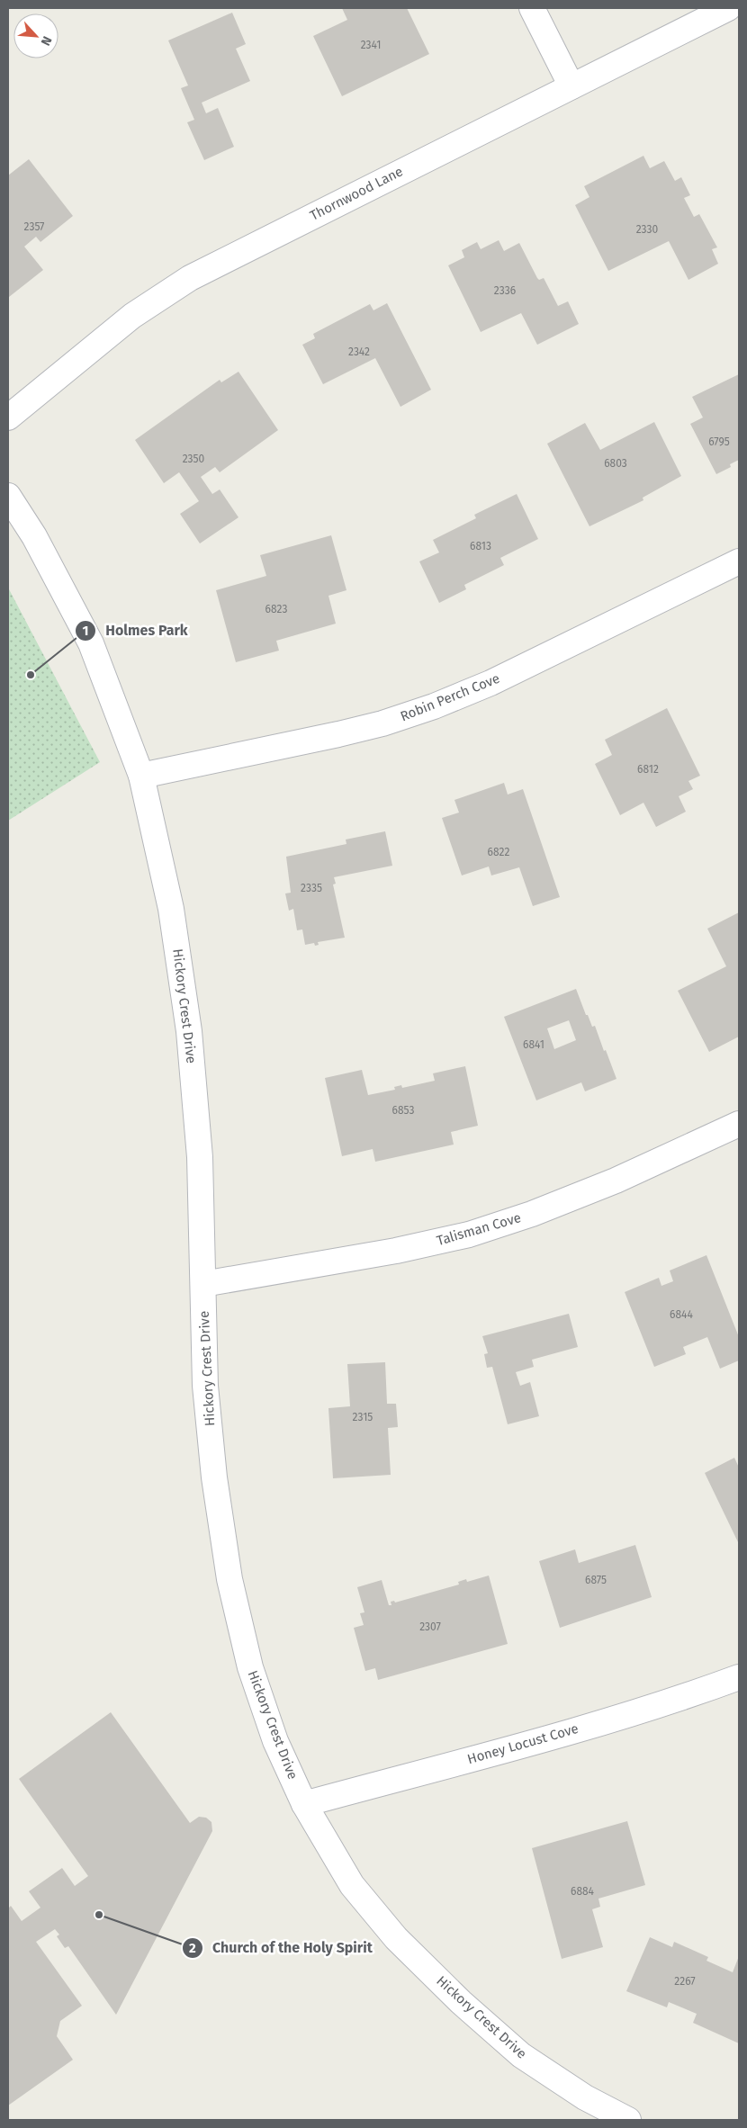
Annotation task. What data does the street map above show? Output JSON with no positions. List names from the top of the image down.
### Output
{
  "streets": {
    "street": [
      "Thornwood Lane",
      "Robin Perch Cove",
      "Hickory Crest Drive",
      "Talisman Cove",
      "Honey Locust Cove"
    ]
  },
  "crossings": [
    ["Robin Perch Cove", "Hickory Crest Drive"],
    ["Hickory Crest Drive", "Talisman Cove"],
    ["Hickory Crest Drive", "Honey Locust Cove"]
  ],
  "places": ["Holmes Park", "Church of the Holy Spirit"],
  "house_numbers": [
    "2341",
    "2357",
    "2330",
    "2336",
    "2342",
    "6795",
    "2350",
    "6803",
    "6813",
    "6823",
    "6812",
    "6822",
    "2335",
    "6841",
    "6853",
    "6844",
    "2315",
    "6875",
    "2307",
    "6884",
    "2267"
  ],
  "north": "bottom right"
}
